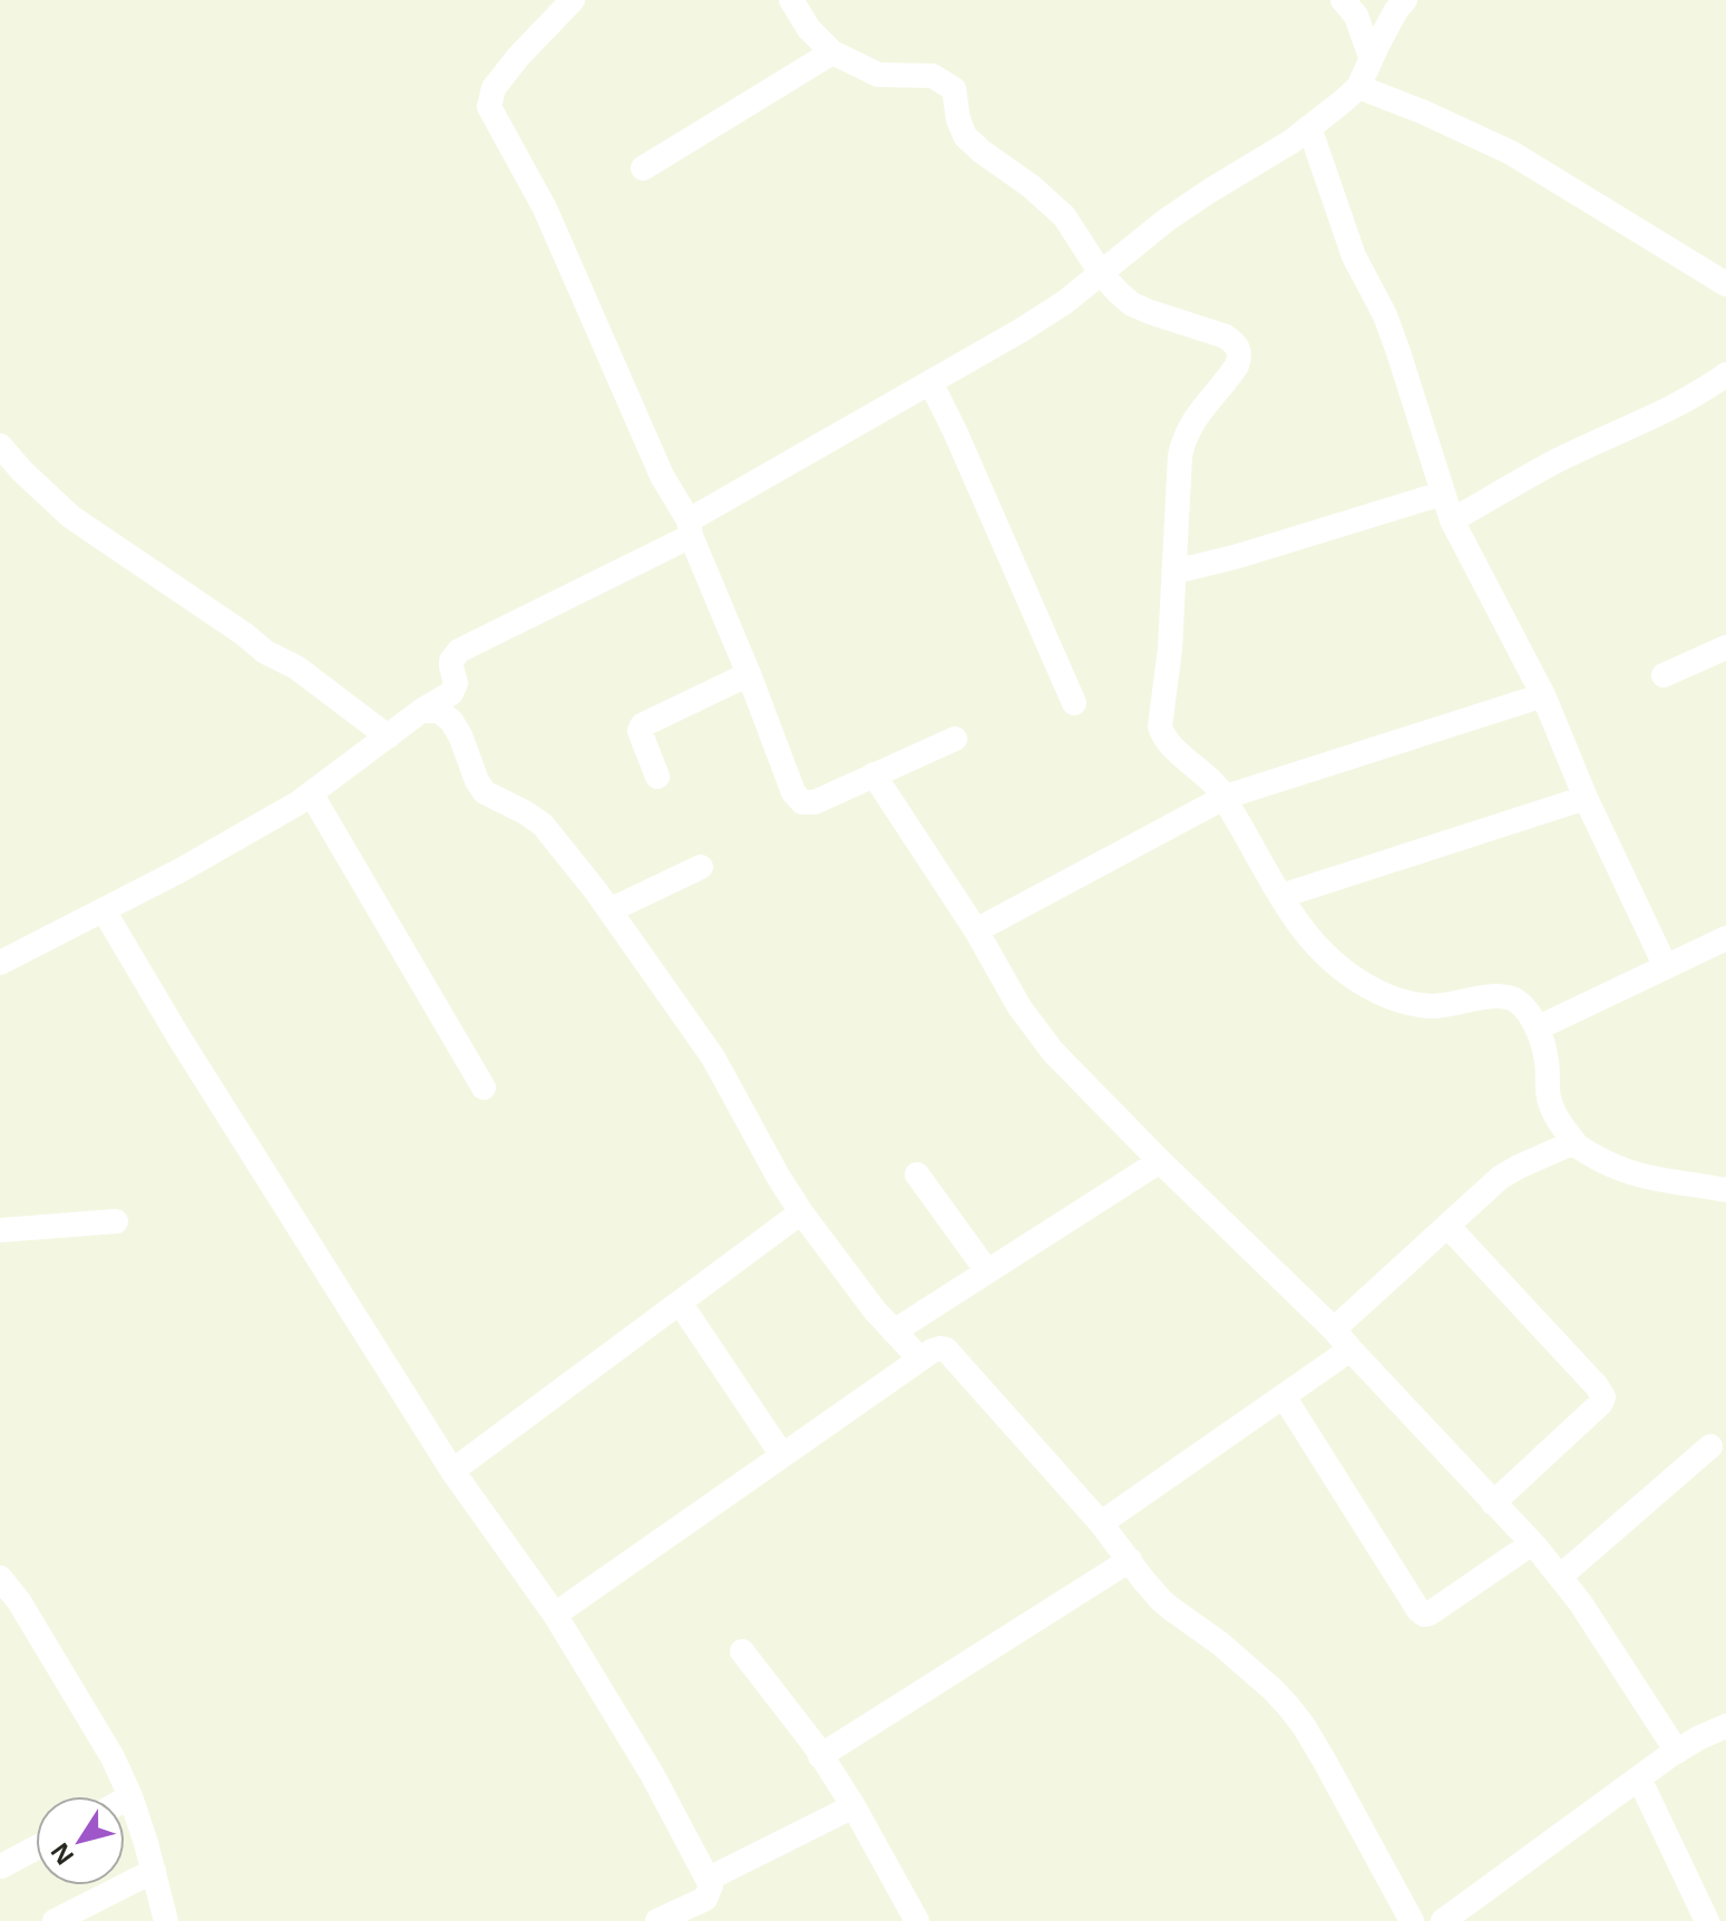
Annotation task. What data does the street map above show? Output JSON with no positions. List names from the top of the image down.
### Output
{
  "north": "bottom left"
}
